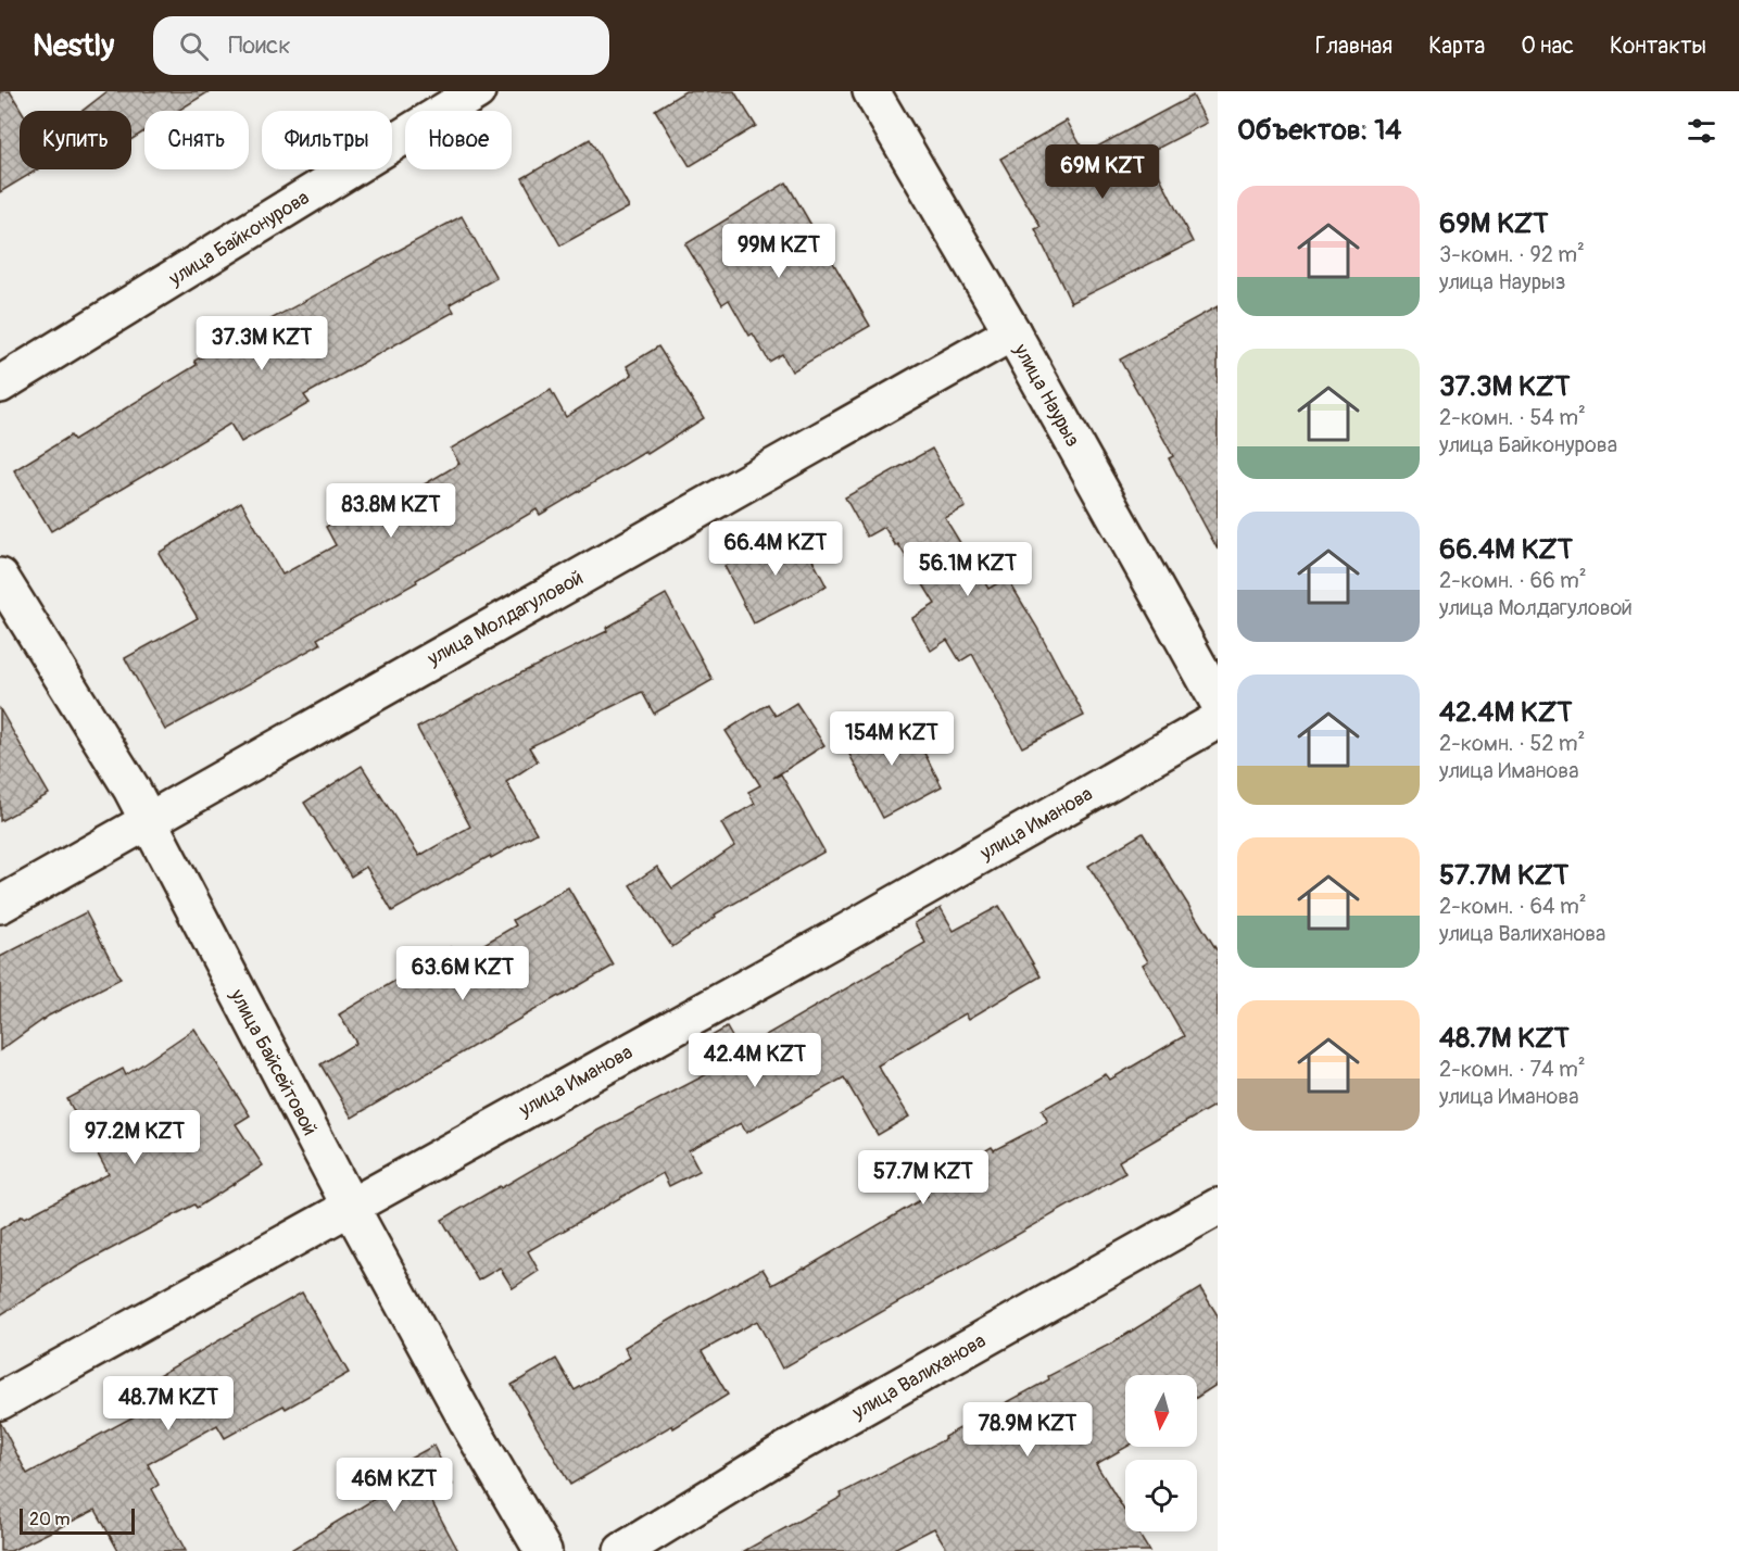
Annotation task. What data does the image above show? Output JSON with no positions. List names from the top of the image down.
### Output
{
  "streets": {
    "street": [
      "улица Байконурова",
      "улица Наурыз",
      "улица Молдагуловой",
      "улица Иманова",
      "улица Байсейтовой",
      "улица Валиханова"
    ]
  },
  "crossings": [
    ["улица Наурыз", "улица Молдагуловой"],
    ["улица Молдагуловой", "улица Байсейтовой"],
    ["улица Иманова", "улица Байсейтовой"]
  ],
  "scale_bar": "20 m",
  "north": "bottom",
  "page": {
    "header": "Nestly",
    "search": "Поиск",
    "nav": [
      "Главная",
      "Карта",
      "О нас",
      "Контакты"
    ],
    "heading": "Объектов: 14",
    "chip": [
      "Купить",
      "Снять",
      "Фильтры",
      "Новое"
    ],
    "price": [
      "69M KZT",
      "99M KZT",
      "37.3M KZT",
      "83.8M KZT",
      "66.4M KZT",
      "56.1M KZT",
      "154M KZT",
      "63.6M KZT",
      "42.4M KZT",
      "97.2M KZT",
      "57.7M KZT",
      "48.7M KZT",
      "78.9M KZT",
      "46M KZT"
    ],
    "list": [
      {
        "name": "69M KZT",
        "note": "3-комн. · 92 m² · улица Наурыз"
      },
      {
        "name": "37.3M KZT",
        "note": "2-комн. · 54 m² · улица Байконурова"
      },
      {
        "name": "66.4M KZT",
        "note": "2-комн. · 66 m² · улица Молдагуловой"
      },
      {
        "name": "42.4M KZT",
        "note": "2-комн. · 52 m² · улица Иманова"
      },
      {
        "name": "57.7M KZT",
        "note": "2-комн. · 64 m² · улица Валиханова"
      },
      {
        "name": "48.7M KZT",
        "note": "2-комн. · 74 m² · улица Иманова"
      }
    ],
    "scale": "20 m"
  }
}
